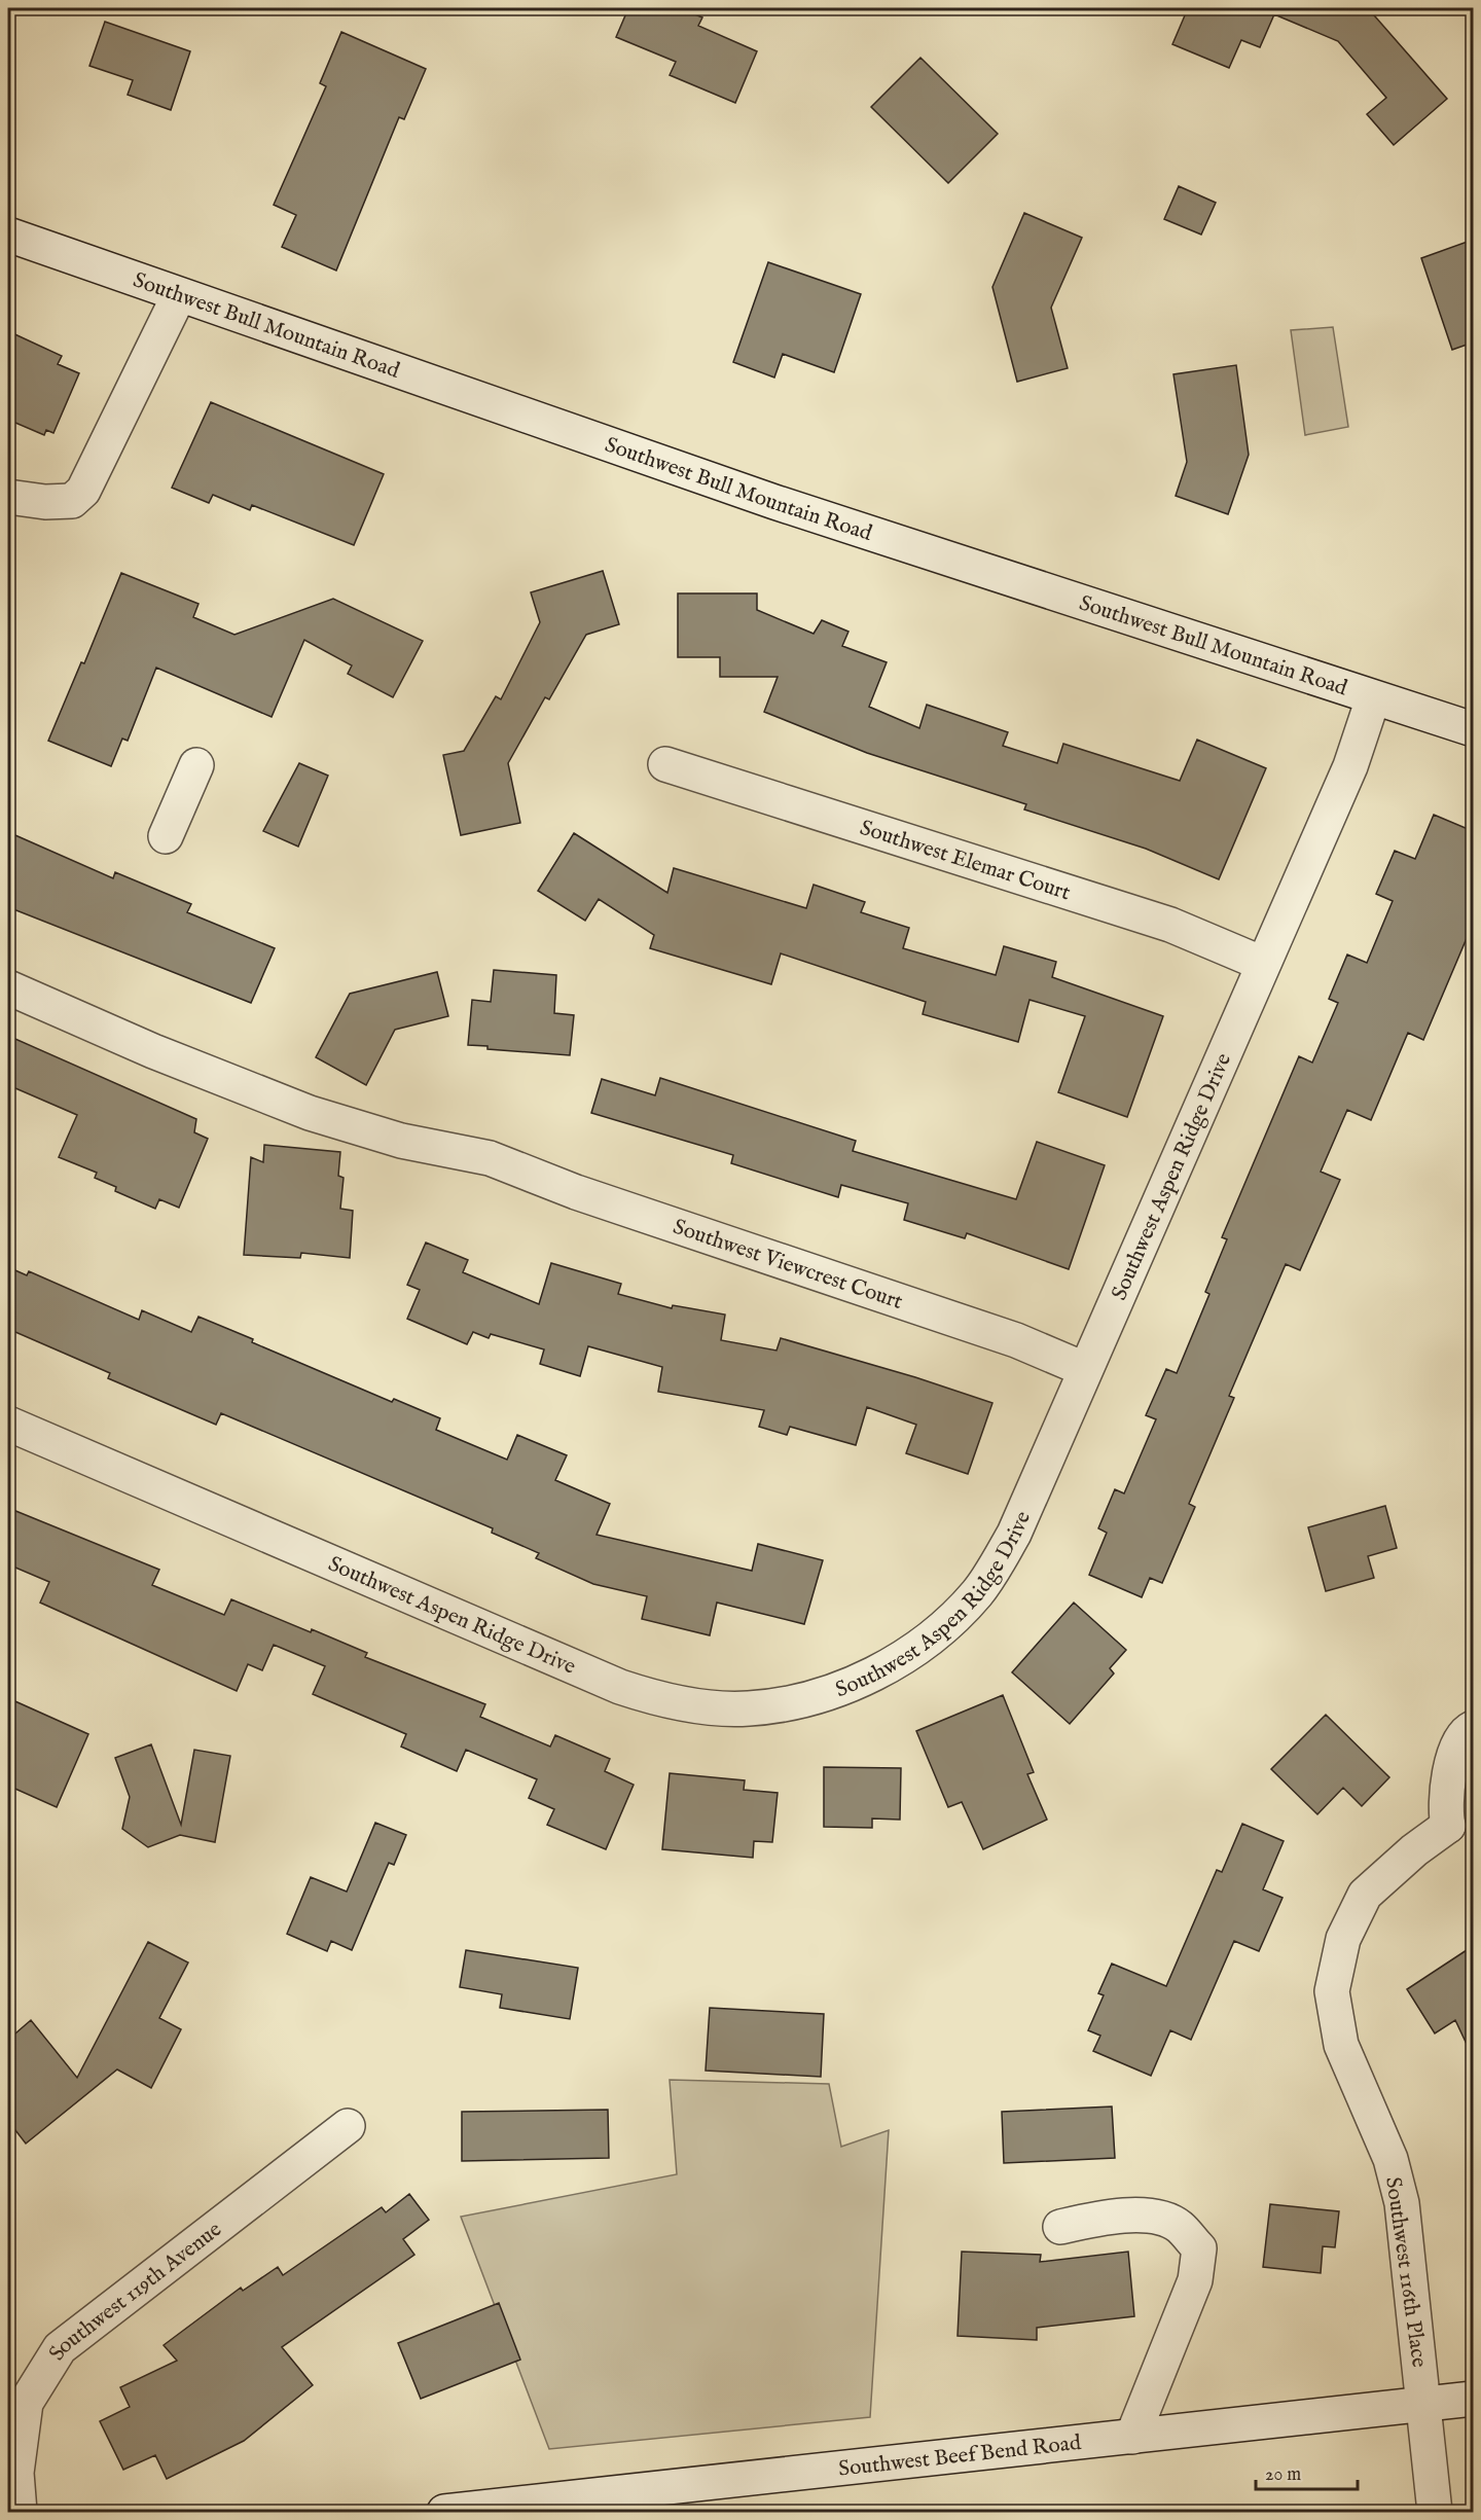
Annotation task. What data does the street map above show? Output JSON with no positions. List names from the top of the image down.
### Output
{
  "streets": {
    "street": [
      "Southwest Bull Mountain Road",
      "Southwest Elemar Court",
      "Southwest Aspen Ridge Drive",
      "Southwest Viewcrest Court",
      "Southwest 116th Place",
      "Southwest 119th Avenue",
      "Southwest Beef Bend Road"
    ]
  },
  "crossings": [
    ["Southwest Bull Mountain Road", "Southwest Aspen Ridge Drive"],
    ["Southwest Elemar Court", "Southwest Aspen Ridge Drive"],
    ["Southwest Aspen Ridge Drive", "Southwest Viewcrest Court"],
    ["Southwest 116th Place", "Southwest Beef Bend Road"]
  ],
  "scale_bar": "20 m"
}
